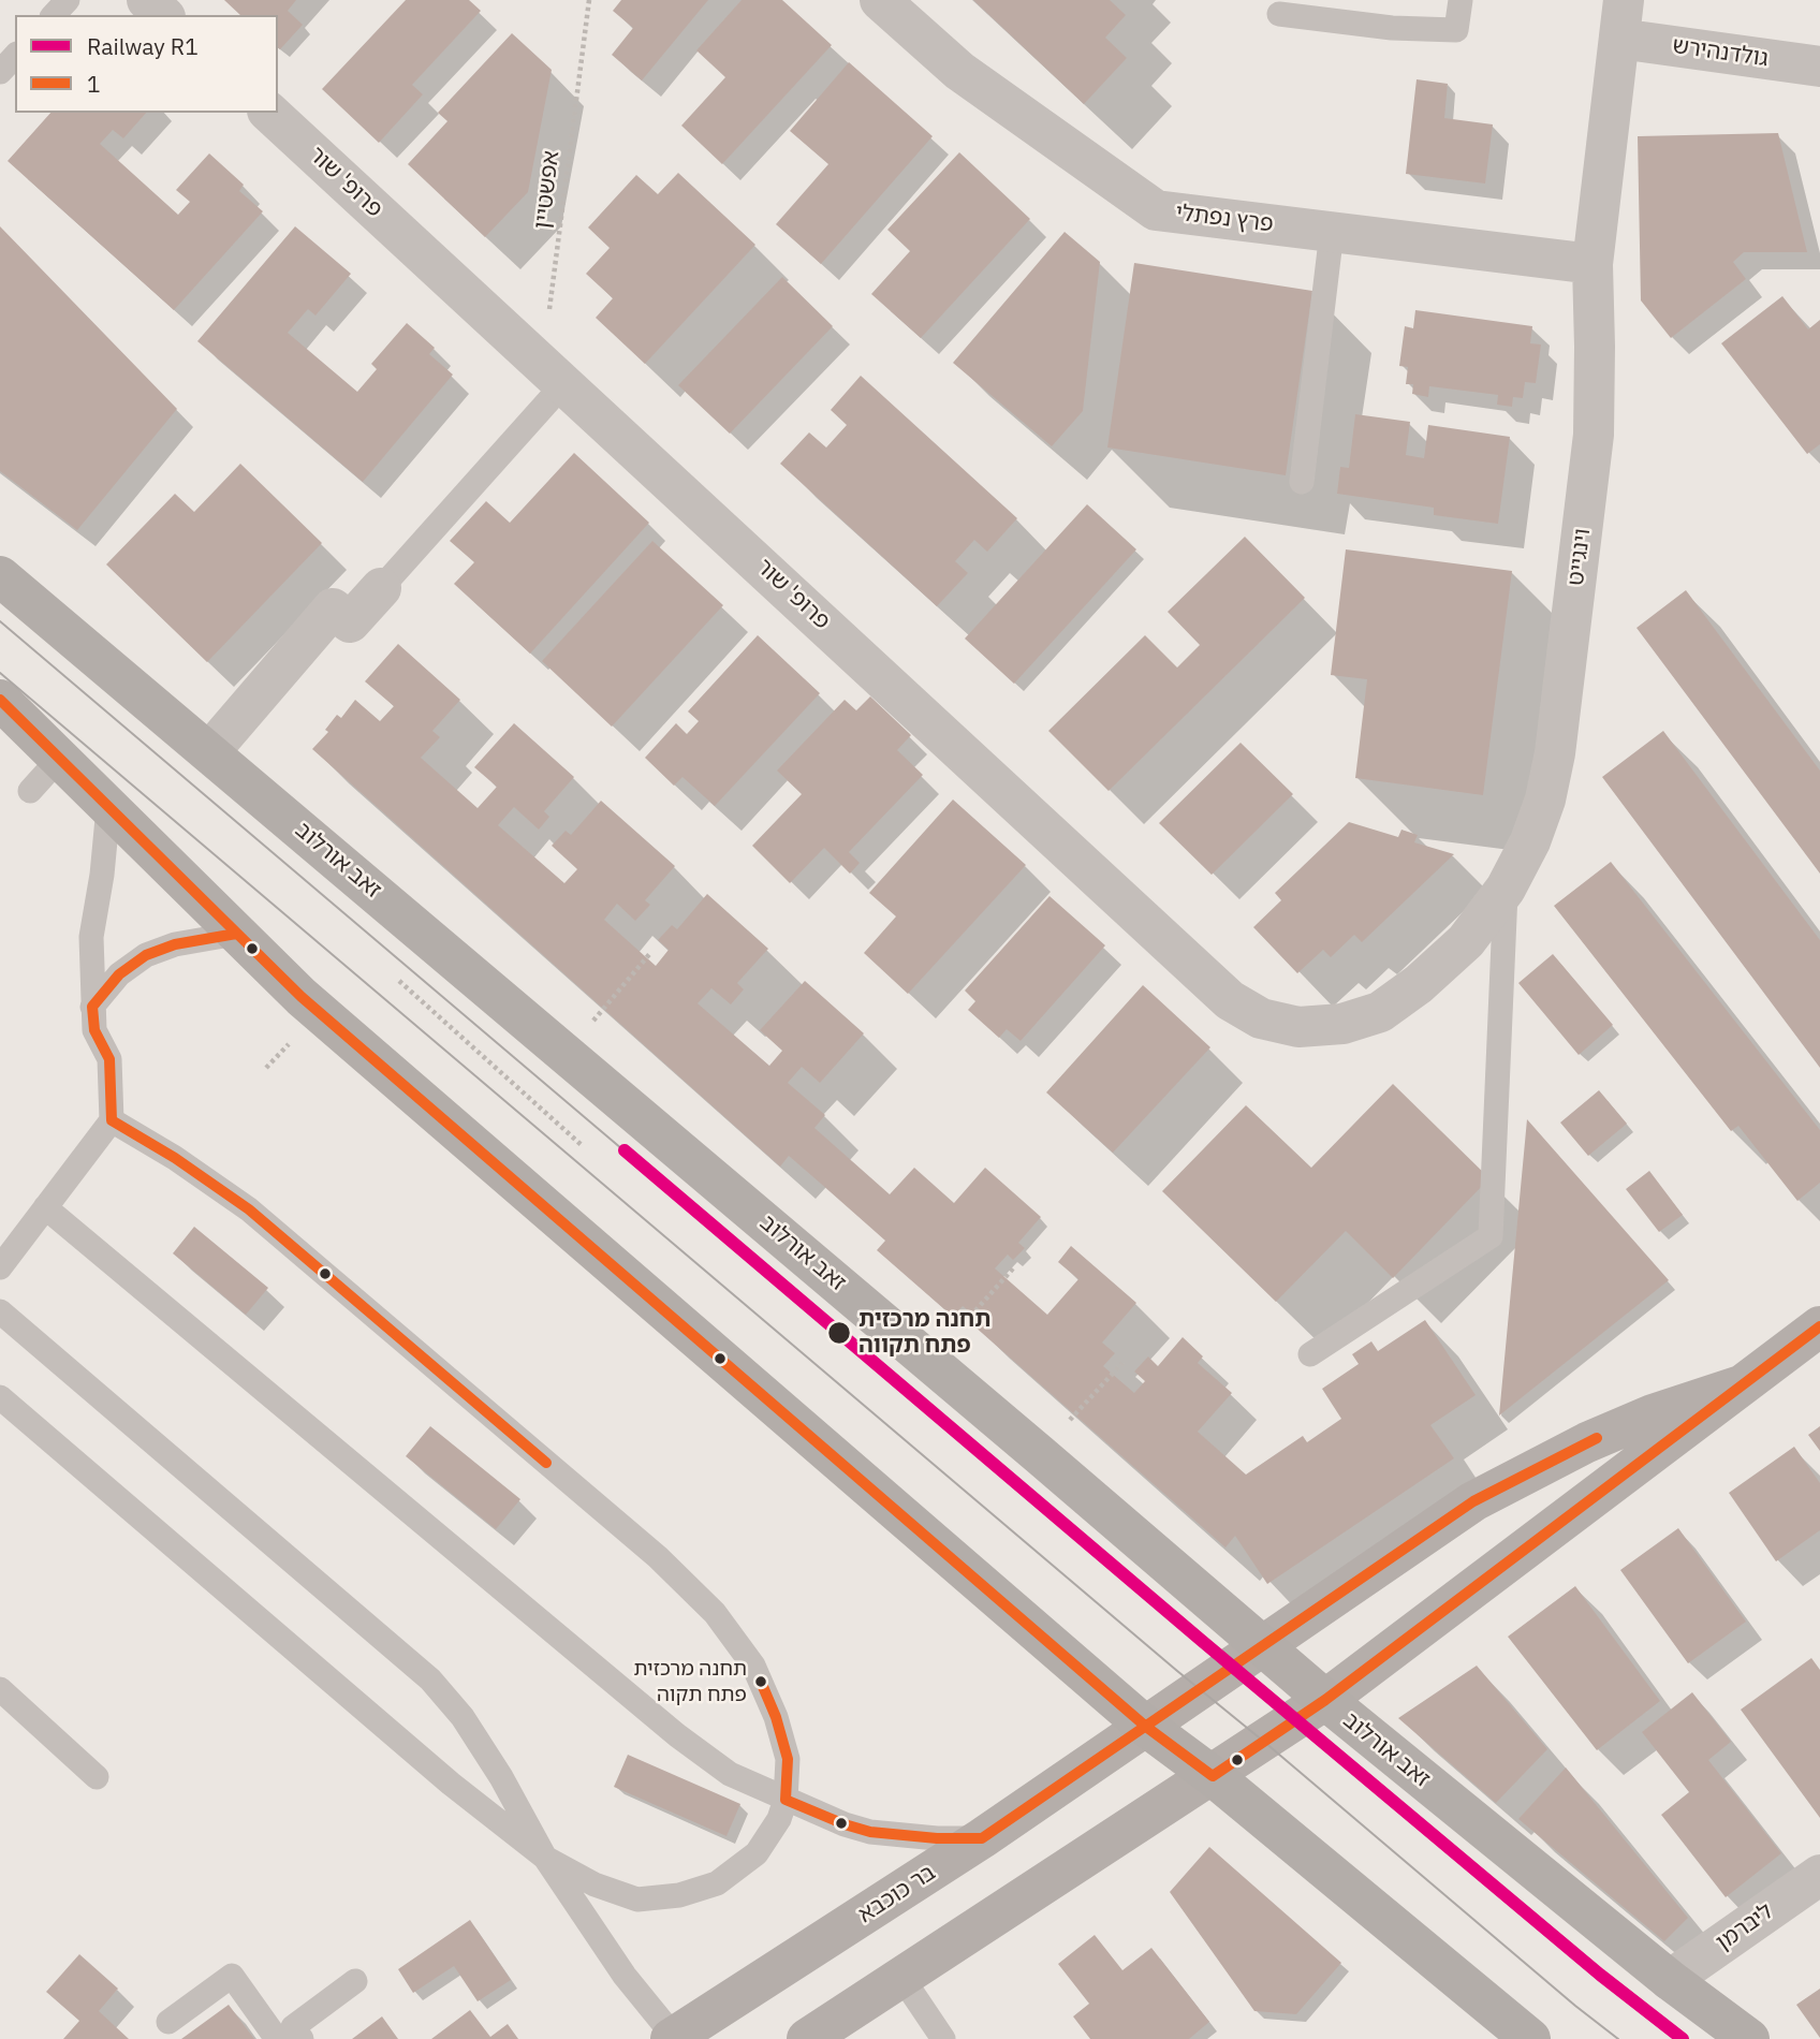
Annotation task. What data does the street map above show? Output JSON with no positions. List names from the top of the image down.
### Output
{
  "streets": {
    "main road": ["זאב אורלוב"],
    "street": [
      "גולדנהירש",
      "פרופ' שור",
      "פרץ נפתלי",
      "וינגייט",
      "בר כוכבא",
      "ליברמן"
    ],
    "path": ["אפשטיין"]
  },
  "crossings": [
    ["גולדנהירש", "וינגייט"],
    ["פרופ' שור", "אפשטיין"],
    ["פרופ' שור", "וינגייט"],
    ["פרץ נפתלי", "וינגייט"],
    ["זאב אורלוב", "בר כוכבא"],
    ["זאב אורלוב", "ליברמן"]
  ],
  "places": ["תחנה מרכזית פתח תקווה", "תחנה מרכזית פתח תקוה"],
  "lines": ["transit line 1", "rail line R1"],
  "legend": ["Railway R1", "1"]
}
